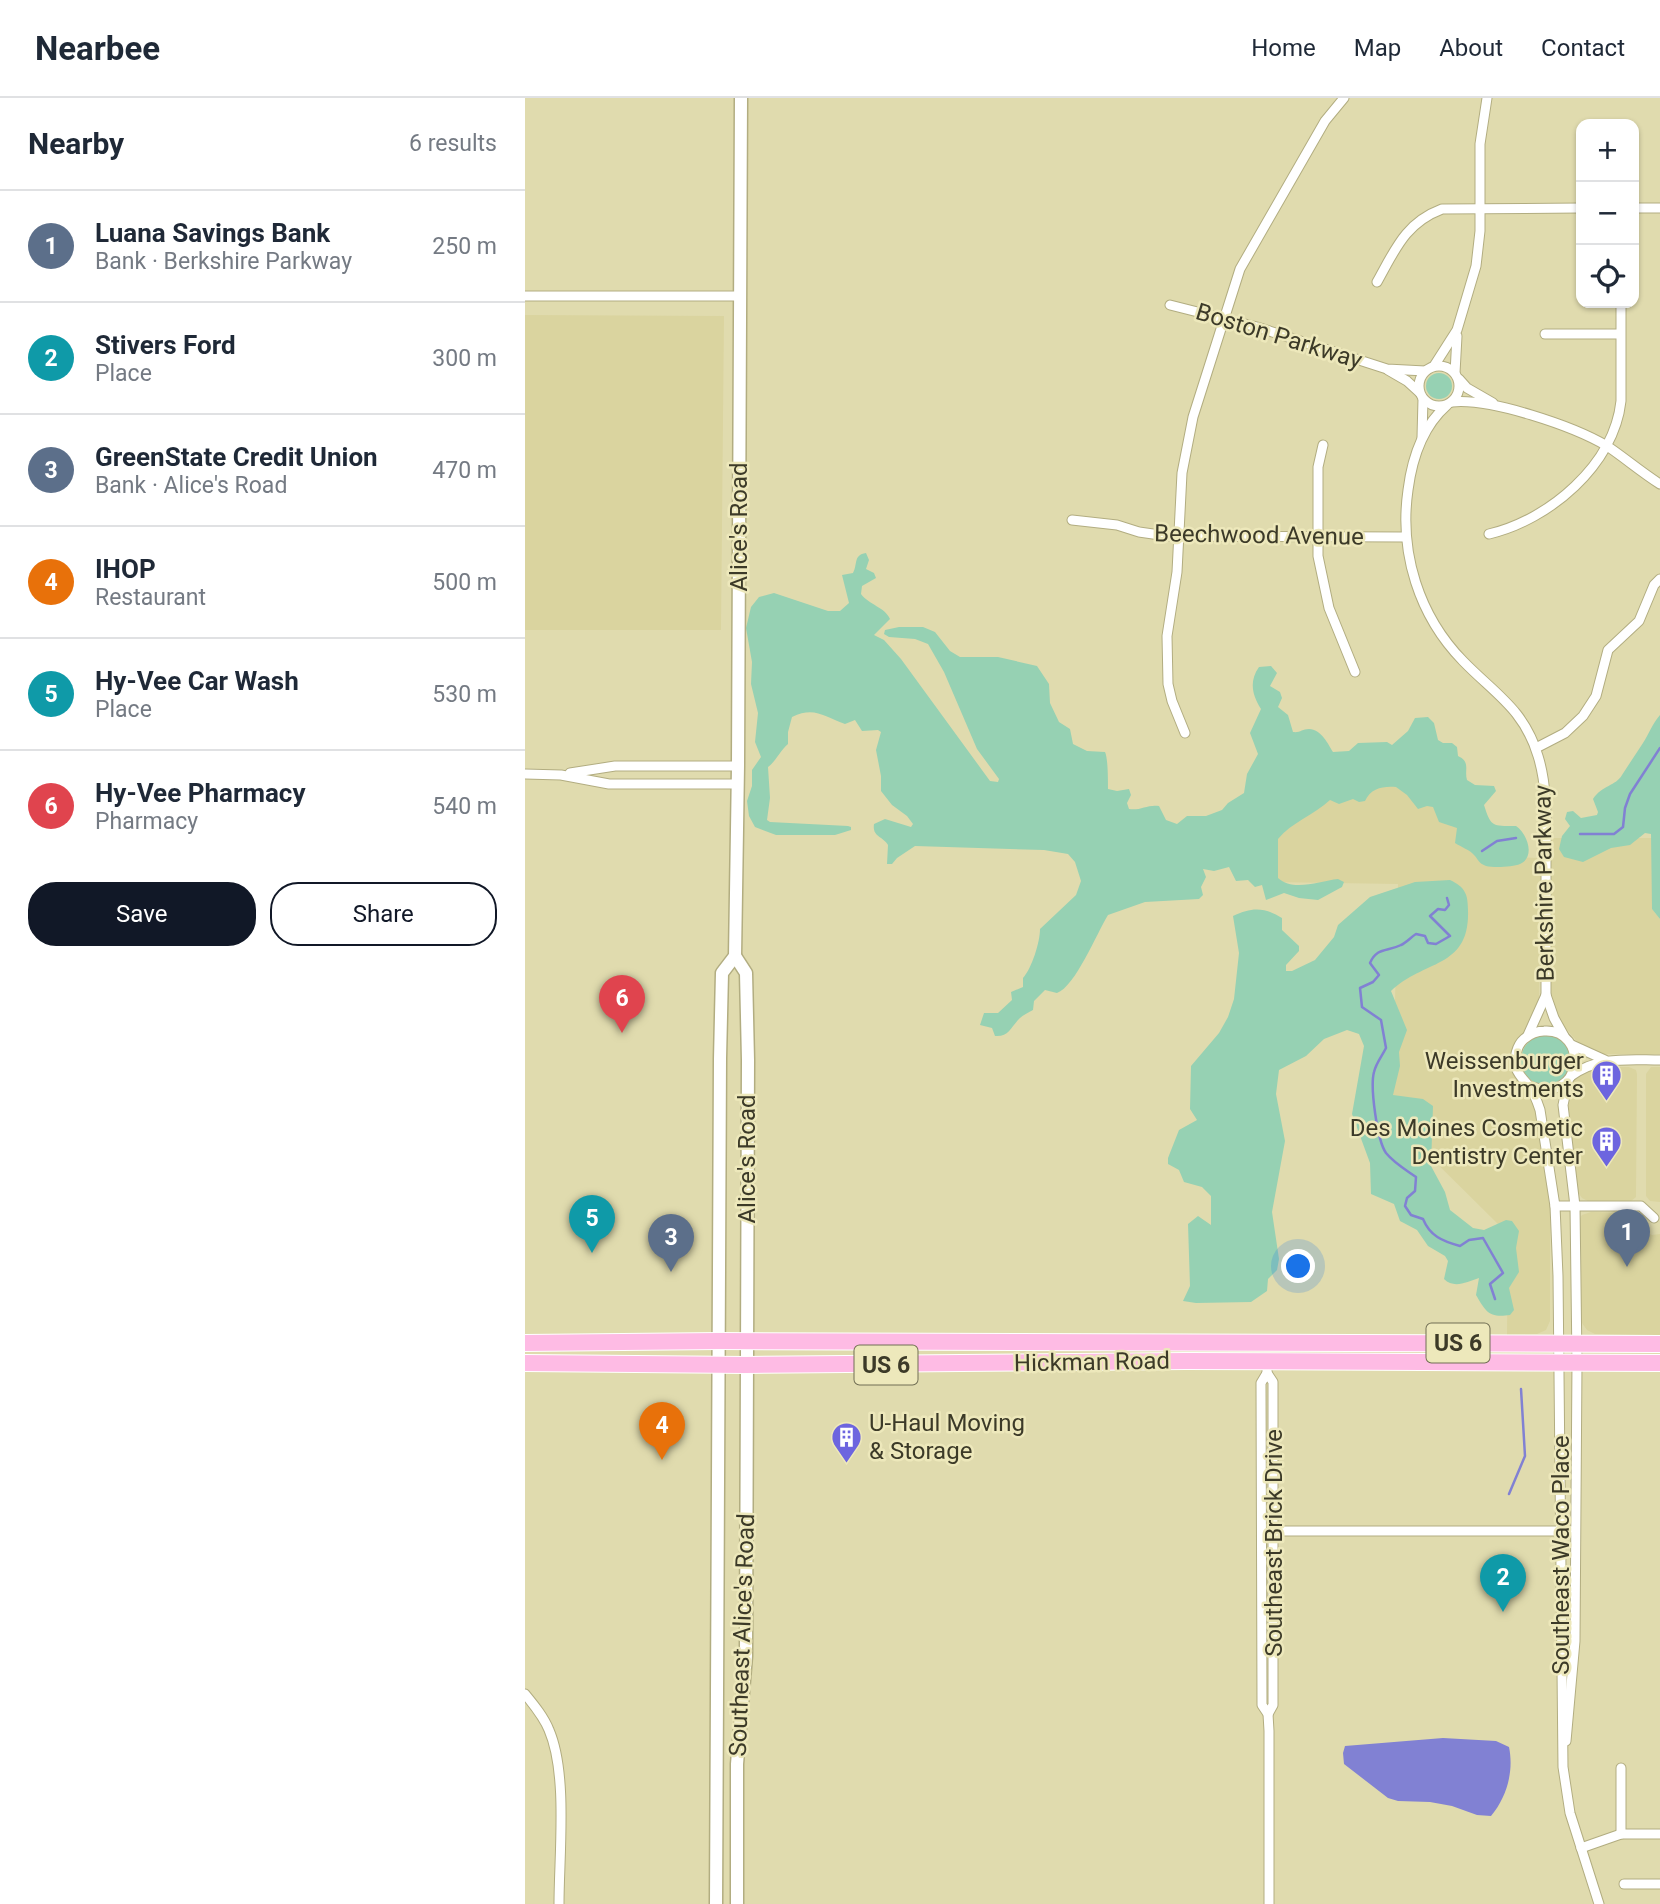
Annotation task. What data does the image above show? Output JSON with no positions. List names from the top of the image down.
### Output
{
  "streets": {
    "highway": ["US 6", "Hickman Road"],
    "main road": ["Alice's Road", "Southeast Alice's Road"],
    "street": [
      "Boston Parkway",
      "Beechwood Avenue",
      "Berkshire Parkway",
      "Southeast Brick Drive",
      "Southeast Waco Place"
    ]
  },
  "crossings": [
    ["Boston Parkway", "Berkshire Parkway"],
    ["Alice's Road", "Hickman Road"],
    ["Alice's Road", "Southeast Alice's Road"],
    ["Beechwood Avenue", "Berkshire Parkway"],
    ["Hickman Road", "Southeast Brick Drive"],
    ["Hickman Road", "Southeast Waco Place"],
    ["Hickman Road", "Southeast Alice's Road"]
  ],
  "places": {
    "building": ["Weissenburger Investments", "Des Moines Cosmetic Dentistry Center", "U-Haul Moving & Storage"]
  },
  "page": {
    "header": "Nearbee",
    "nav": [
      "Home",
      "Map",
      "About",
      "Contact"
    ],
    "heading": ["Nearby", "6 results"],
    "map_buttons": ["+", "−"],
    "list": [
      {
        "mark": "1",
        "name": "Luana Savings Bank",
        "note": "Bank · Berkshire Parkway",
        "value": "250 m"
      },
      {
        "mark": "2",
        "name": "Stivers Ford",
        "note": "Place",
        "value": "300 m"
      },
      {
        "mark": "3",
        "name": "GreenState Credit Union",
        "note": "Bank · Alice's Road",
        "value": "470 m"
      },
      {
        "mark": "4",
        "name": "IHOP",
        "note": "Restaurant",
        "value": "500 m"
      },
      {
        "mark": "5",
        "name": "Hy-Vee Car Wash",
        "note": "Place",
        "value": "530 m"
      },
      {
        "mark": "6",
        "name": "Hy-Vee Pharmacy",
        "note": "Pharmacy",
        "value": "540 m"
      }
    ],
    "buttons": ["Save", "Share"],
    "pins": [
      "6",
      "5",
      "1",
      "3",
      "4",
      "2"
    ]
  }
}
